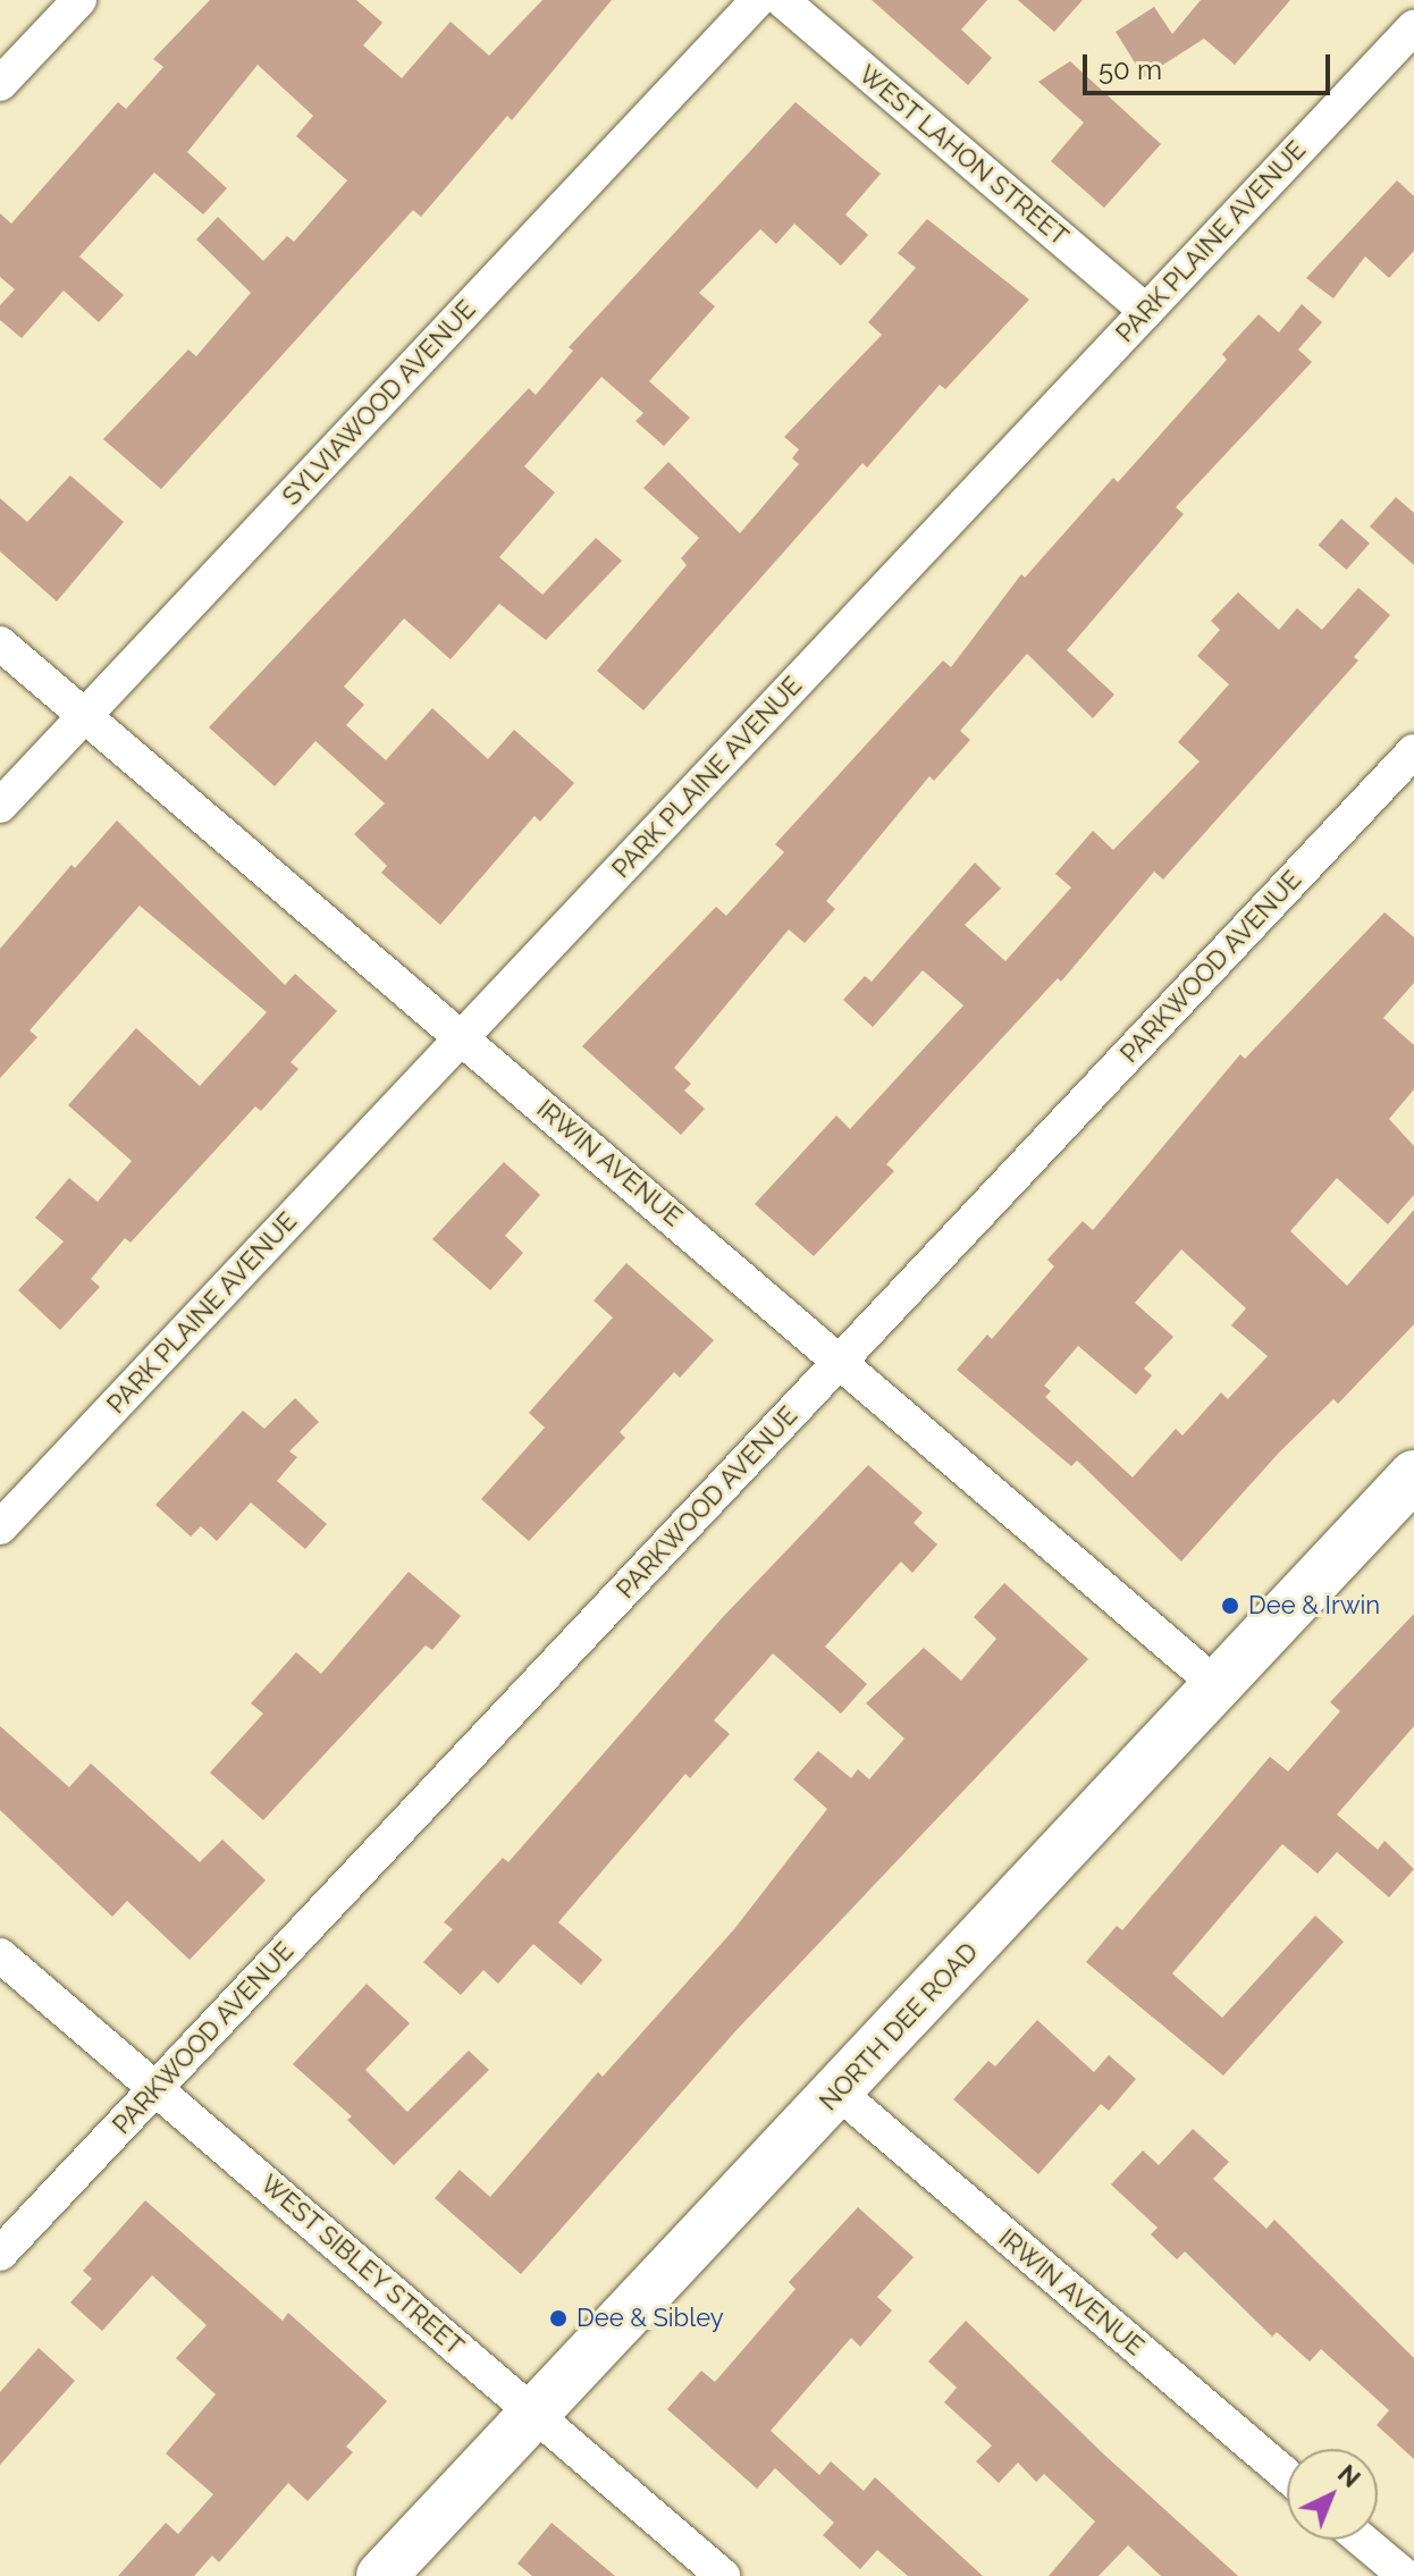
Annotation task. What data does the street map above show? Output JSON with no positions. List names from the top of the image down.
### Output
{
  "streets": {
    "main road": ["NORTH DEE ROAD"],
    "street": [
      "WEST LAHON STREET",
      "PARK PLAINE AVENUE",
      "SYLVIAWOOD AVENUE",
      "PARKWOOD AVENUE",
      "IRWIN AVENUE",
      "WEST SIBLEY STREET"
    ]
  },
  "crossings": [
    ["WEST LAHON STREET", "PARK PLAINE AVENUE"],
    ["PARK PLAINE AVENUE", "IRWIN AVENUE"],
    ["SYLVIAWOOD AVENUE", "IRWIN AVENUE"],
    ["PARKWOOD AVENUE", "IRWIN AVENUE"],
    ["PARKWOOD AVENUE", "WEST SIBLEY STREET"],
    ["IRWIN AVENUE", "NORTH DEE ROAD"],
    ["NORTH DEE ROAD", "WEST SIBLEY STREET"]
  ],
  "places": ["Dee & Irwin", "Dee & Sibley"],
  "scale_bar": "50 m",
  "north": "top right"
}
